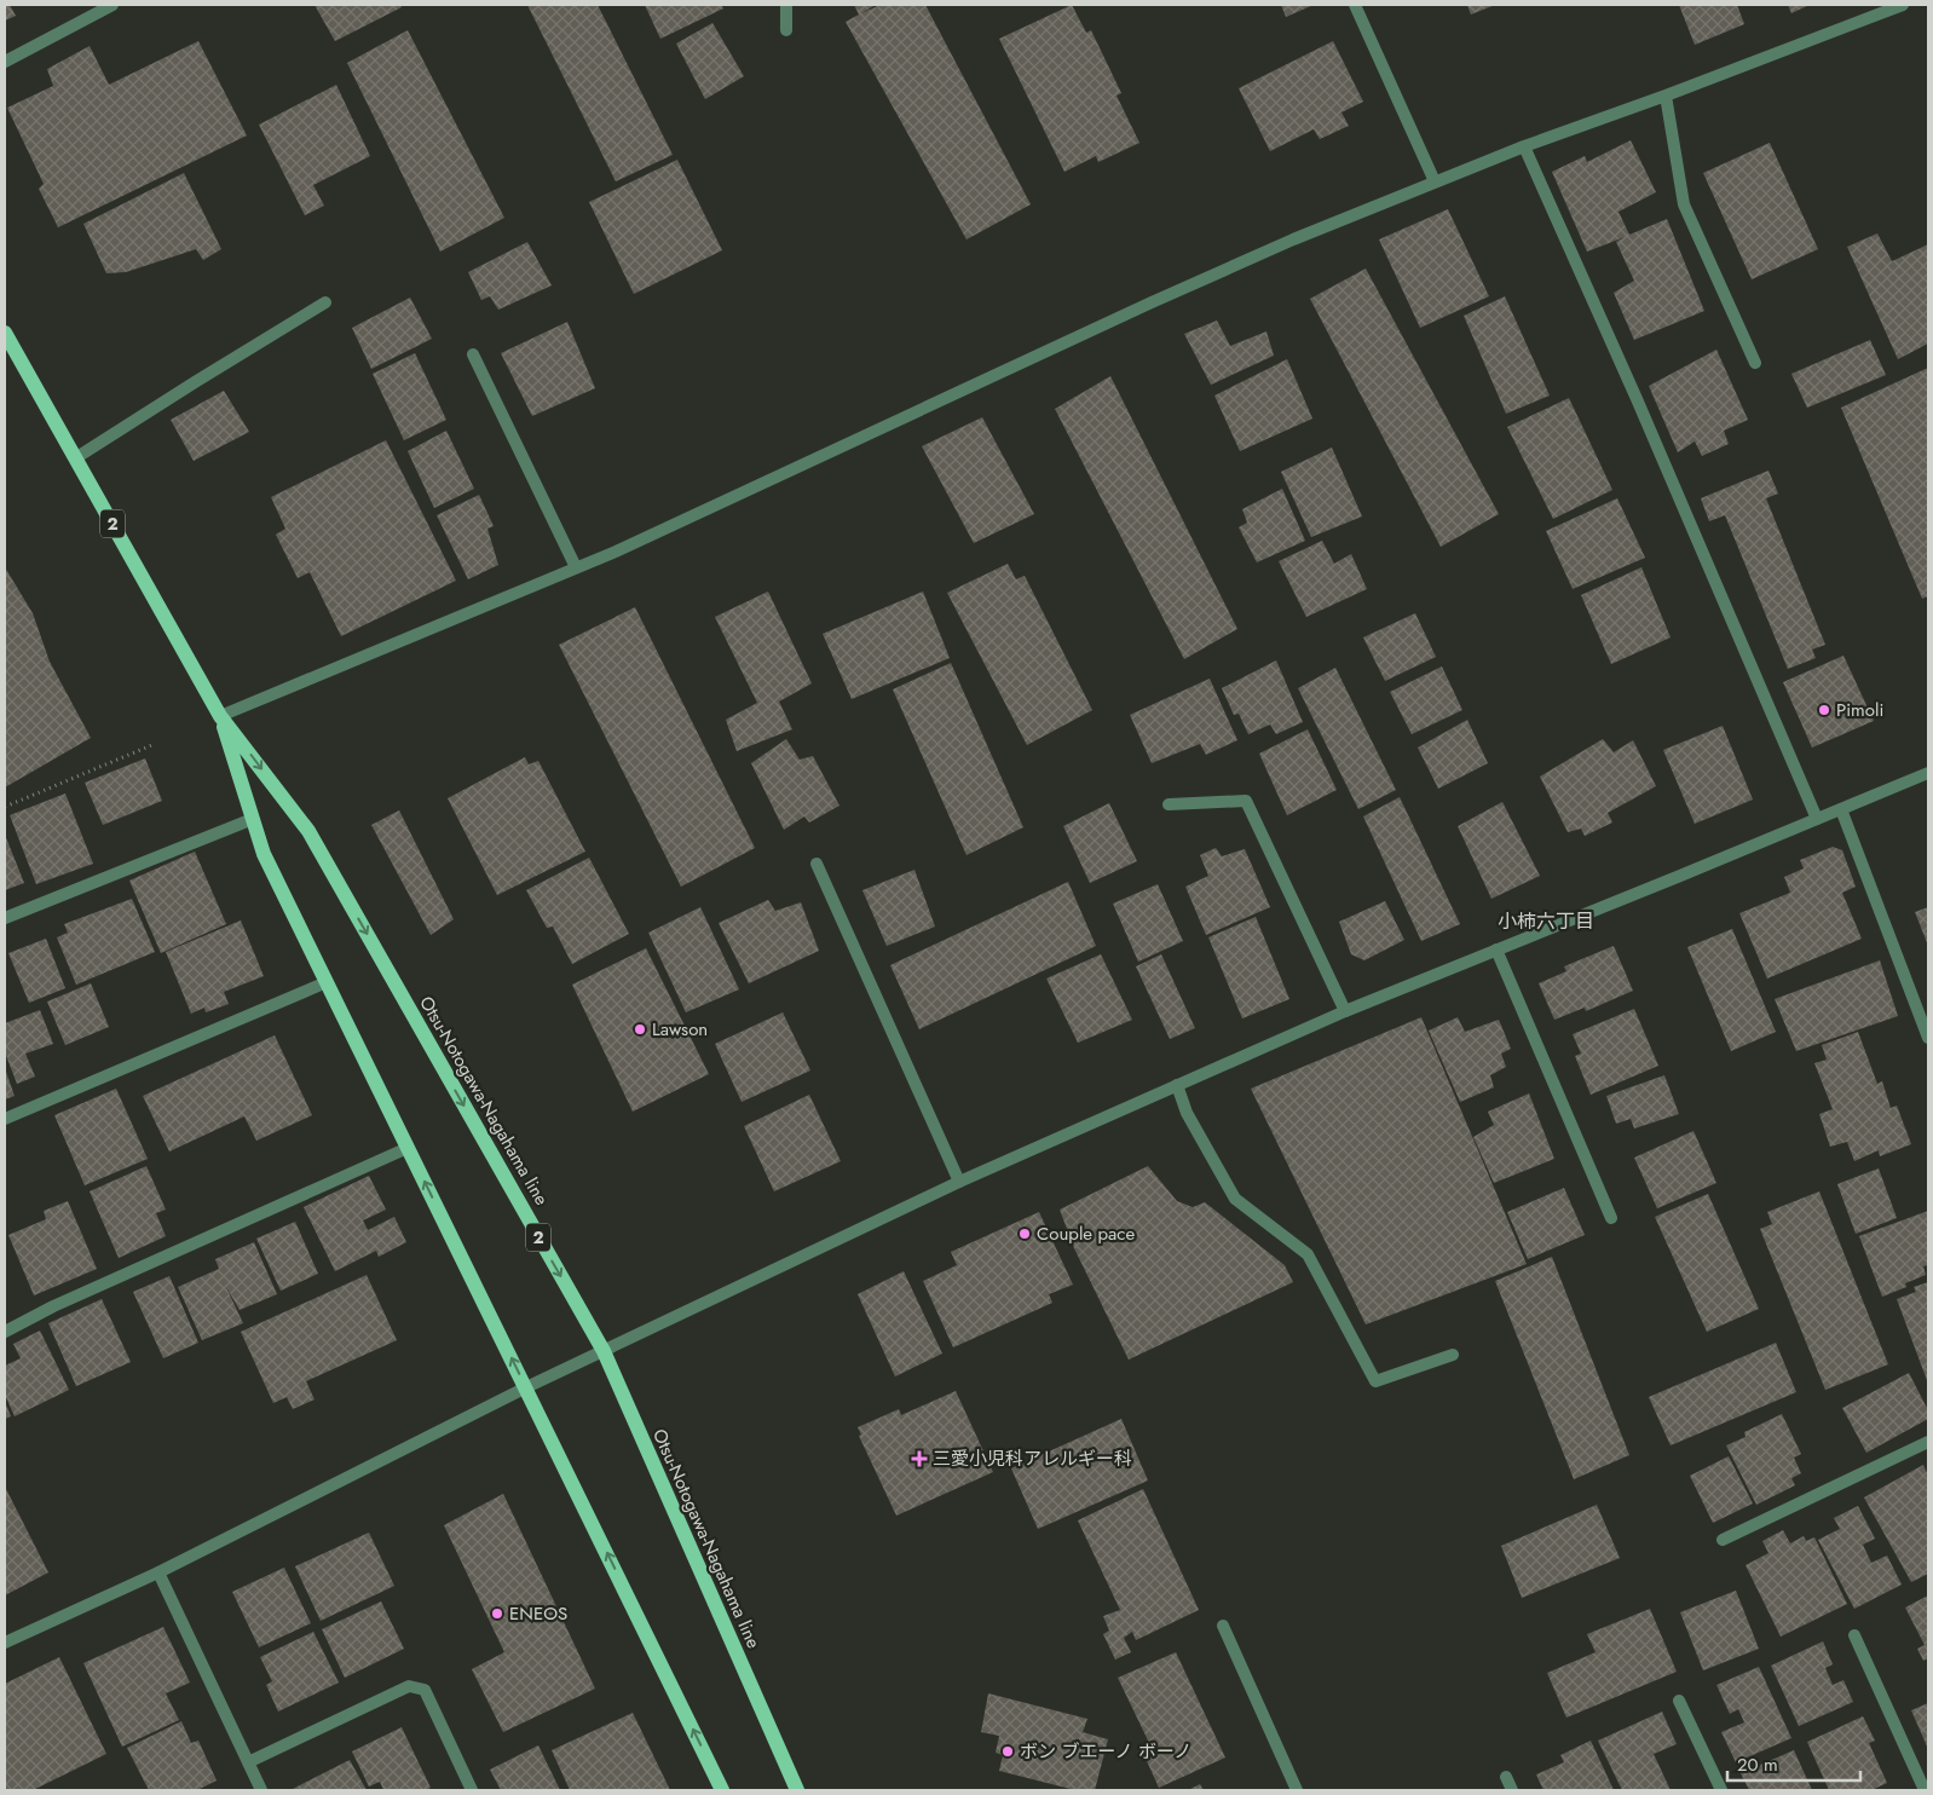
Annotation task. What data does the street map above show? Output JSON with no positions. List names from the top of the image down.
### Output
{
  "streets": {
    "main road": ["2", "Otsu-Notogawa-Nagahama line"]
  },
  "districts": ["小柿六丁目"],
  "places": {
    "other": [
      "Pimoli",
      "Lawson",
      "Couple pace",
      "ENEOS",
      "ボン ブエーノ ボーノ"
    ],
    "health": ["三愛小児科アレルギー科"]
  },
  "scale_bar": "20 m"
}
